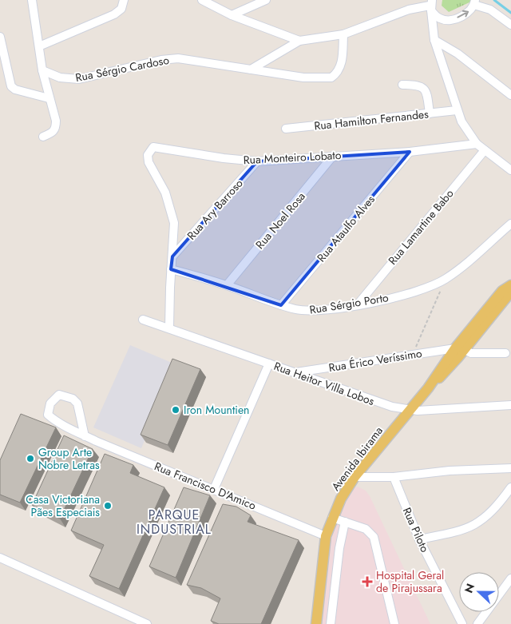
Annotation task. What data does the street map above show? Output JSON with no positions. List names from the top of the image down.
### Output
{
  "streets": {
    "main road": ["Avenida Ibirama"],
    "street": [
      "Rua Sérgio Cardoso",
      "Rua Hamilton Fernandes",
      "Rua Monteiro Lobato",
      "Rua Ary Barroso",
      "Rua Noel Rosa",
      "Rua Lamartine Babo",
      "Rua Ataulfo Alves",
      "Rua Sérgio Porto",
      "Rua Érico Veríssimo",
      "Rua Heitor Villa Lobos",
      "Rua Francisco D'Amico",
      "Rua Piloto"
    ]
  },
  "crossings": [
    ["Rua Monteiro Lobato", "Rua Ary Barroso"],
    ["Rua Monteiro Lobato", "Rua Noel Rosa"],
    ["Rua Monteiro Lobato", "Rua Ataulfo Alves"],
    ["Rua Monteiro Lobato", "Rua Sérgio Porto"],
    ["Rua Monteiro Lobato", "Rua Heitor Villa Lobos"],
    ["Rua Noel Rosa", "Rua Sérgio Porto"],
    ["Rua Lamartine Babo", "Rua Sérgio Porto"],
    ["Rua Ataulfo Alves", "Rua Sérgio Porto"],
    ["Rua Érico Veríssimo", "Rua Heitor Villa Lobos"],
    ["Rua Érico Veríssimo", "Avenida Ibirama"],
    ["Rua Heitor Villa Lobos", "Avenida Ibirama"],
    ["Avenida Ibirama", "Rua Francisco D'Amico"]
  ],
  "districts": ["PARQUE INDUSTRIAL"],
  "places": {
    "other": ["Iron Mountien", "Group Arte Nobre Letras", "Casa Victoriana Pães Especiais"],
    "health": ["Hospital Geral de Pirajussara"]
  },
  "north": "left"
}
